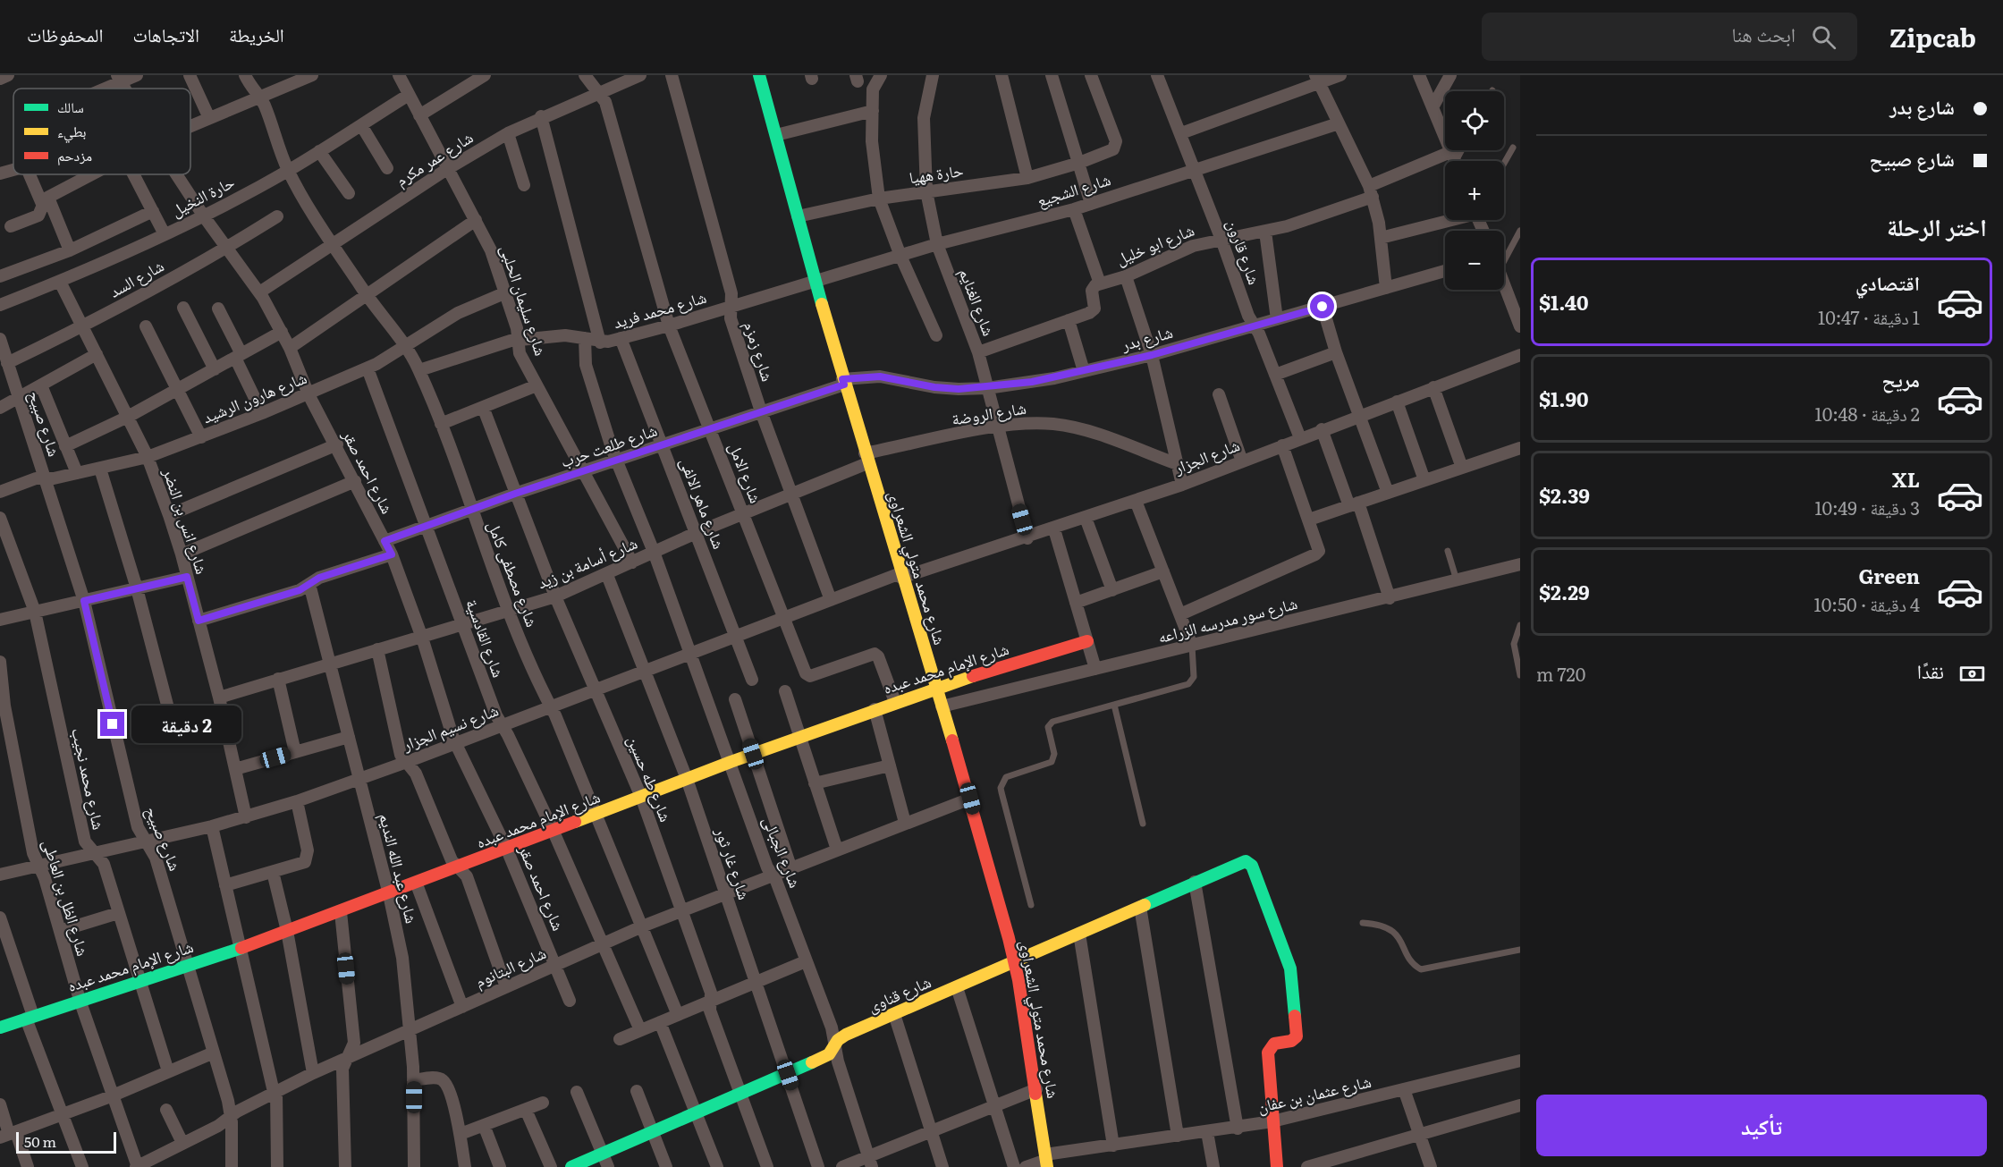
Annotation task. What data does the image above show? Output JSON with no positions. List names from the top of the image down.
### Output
{
  "streets": {
    "street": [
      "شارع عمر مكرم",
      "حارة ههيا",
      "شارع الشجيع",
      "حارة النخيل",
      "شارع ابو خليل",
      "شارع قارون",
      "شارع السد",
      "شارع سليمان الحلبى",
      "شارع الغنايم",
      "شارع محمد فريد",
      "شارع بدر",
      "شارع زمزم",
      "شارع هارون الرشيد",
      "شارع الروضة",
      "شارع صبيح",
      "شارع طلعت حرب",
      "شارع الجزار",
      "شارع احمد صقر",
      "شارع الامل",
      "شارع ماهر الالفى",
      "شارع انس بن النضر",
      "شارع أسامة بن زيد",
      "شارع محمد متولي الشعراوى",
      "شارع مصطفى كامل",
      "شارع سور مدرسه الزراعه",
      "شارع القادسية",
      "شارع الإمام محمد عبده",
      "شارع نسيم الجزار",
      "شارع محمد نجيب",
      "شارع طه حسين",
      "شارع الجبالى",
      "شارع غار ثور",
      "شارع عبد الله النديم",
      "شارع الظل بن العاطى",
      "شارع البتانوم",
      "شارع قناوى",
      "شارع عثمان بن عفان"
    ]
  },
  "crossings": [
    ["شارع عمر مكرم", "شارع سليمان الحلبى"],
    ["شارع عمر مكرم", "شارع احمد صقر"],
    ["شارع عمر مكرم", "شارع الامل"],
    ["شارع عمر مكرم", "شارع مصطفى كامل"],
    ["حارة ههيا", "شارع الغنايم"],
    ["حارة ههيا", "شارع محمد متولي الشعراوى"],
    ["شارع الشجيع", "شارع قارون"],
    ["شارع الشجيع", "شارع الغنايم"],
    ["شارع الشجيع", "شارع محمد فريد"],
    ["شارع الشجيع", "شارع محمد متولي الشعراوى"],
    ["حارة النخيل", "شارع سليمان الحلبى"],
    ["حارة النخيل", "شارع احمد صقر"],
    ["حارة النخيل", "شارع انس بن النضر"],
    ["حارة النخيل", "شارع مصطفى كامل"],
    ["شارع ابو خليل", "شارع قارون"],
    ["شارع قارون", "شارع بدر"],
    ["شارع قارون", "شارع الجزار"],
    ["شارع السد", "شارع صبيح"],
    ["شارع السد", "شارع احمد صقر"],
    ["شارع السد", "شارع انس بن النضر"],
    ["شارع سليمان الحلبى", "شارع محمد فريد"],
    ["شارع سليمان الحلبى", "شارع هارون الرشيد"],
    ["شارع سليمان الحلبى", "شارع طلعت حرب"],
    ["شارع سليمان الحلبى", "شارع أسامة بن زيد"],
    ["شارع الغنايم", "شارع بدر"],
    ["شارع الغنايم", "شارع الروضة"],
    ["شارع الغنايم", "شارع الجزار"],
    ["شارع محمد فريد", "شارع زمزم"],
    ["شارع محمد فريد", "شارع الامل"],
    ["شارع محمد فريد", "شارع ماهر الالفى"],
    ["شارع محمد فريد", "شارع محمد متولي الشعراوى"],
    ["شارع محمد فريد", "شارع مصطفى كامل"],
    ["شارع محمد فريد", "شارع الجبالى"],
    ["شارع بدر", "شارع طلعت حرب"],
    ["شارع بدر", "شارع محمد متولي الشعراوى"],
    ["شارع زمزم", "شارع طلعت حرب"],
    ["شارع زمزم", "شارع أسامة بن زيد"],
    ["شارع زمزم", "شارع نسيم الجزار"],
    ["شارع هارون الرشيد", "شارع صبيح"],
    ["شارع هارون الرشيد", "شارع احمد صقر"],
    ["شارع هارون الرشيد", "شارع انس بن النضر"],
    ["شارع هارون الرشيد", "شارع مصطفى كامل"],
    ["شارع هارون الرشيد", "شارع القادسية"],
    ["شارع الروضة", "شارع أسامة بن زيد"],
    ["شارع الروضة", "شارع محمد متولي الشعراوى"],
    ["شارع صبيح", "شارع الإمام محمد عبده"],
    ["شارع صبيح", "شارع نسيم الجزار"],
    ["شارع صبيح", "شارع البتانوم"],
    ["شارع طلعت حرب", "شارع احمد صقر"],
    ["شارع طلعت حرب", "شارع الامل"],
    ["شارع طلعت حرب", "شارع ماهر الالفى"],
    ["شارع طلعت حرب", "شارع محمد متولي الشعراوى"],
    ["شارع طلعت حرب", "شارع مصطفى كامل"],
    ["شارع طلعت حرب", "شارع القادسية"],
    ["شارع طلعت حرب", "شارع طه حسين"],
    ["شارع طلعت حرب", "شارع الجبالى"],
    ["شارع الجزار", "شارع محمد متولي الشعراوى"],
    ["شارع الجزار", "شارع نسيم الجزار"],
    ["شارع احمد صقر", "شارع أسامة بن زيد"],
    ["شارع احمد صقر", "شارع الإمام محمد عبده"],
    ["شارع احمد صقر", "شارع نسيم الجزار"],
    ["شارع احمد صقر", "شارع البتانوم"],
    ["شارع الامل", "شارع أسامة بن زيد"],
    ["شارع الامل", "شارع الإمام محمد عبده"],
    ["شارع الامل", "شارع نسيم الجزار"],
    ["شارع ماهر الالفى", "شارع أسامة بن زيد"],
    ["شارع ماهر الالفى", "شارع نسيم الجزار"],
    ["شارع انس بن النضر", "شارع أسامة بن زيد"],
    ["شارع انس بن النضر", "شارع نسيم الجزار"],
    ["شارع أسامة بن زيد", "شارع محمد متولي الشعراوى"],
    ["شارع أسامة بن زيد", "شارع مصطفى كامل"],
    ["شارع أسامة بن زيد", "شارع القادسية"],
    ["شارع أسامة بن زيد", "شارع طه حسين"],
    ["شارع أسامة بن زيد", "شارع الجبالى"],
    ["شارع أسامة بن زيد", "شارع غار ثور"],
    ["شارع أسامة بن زيد", "شارع عبد الله النديم"],
    ["شارع محمد متولي الشعراوى", "شارع سور مدرسه الزراعه"],
    ["شارع محمد متولي الشعراوى", "شارع الإمام محمد عبده"],
    ["شارع محمد متولي الشعراوى", "شارع نسيم الجزار"],
    ["شارع محمد متولي الشعراوى", "شارع البتانوم"],
    ["شارع محمد متولي الشعراوى", "شارع قناوى"],
    ["شارع محمد متولي الشعراوى", "شارع عثمان بن عفان"],
    ["شارع مصطفى كامل", "شارع الإمام محمد عبده"],
    ["شارع مصطفى كامل", "شارع نسيم الجزار"],
    ["شارع مصطفى كامل", "شارع البتانوم"],
    ["شارع القادسية", "شارع الإمام محمد عبده"],
    ["شارع القادسية", "شارع نسيم الجزار"],
    ["شارع القادسية", "شارع البتانوم"],
    ["شارع الإمام محمد عبده", "شارع محمد نجيب"],
    ["شارع الإمام محمد عبده", "شارع طه حسين"],
    ["شارع الإمام محمد عبده", "شارع الجبالى"],
    ["شارع الإمام محمد عبده", "شارع غار ثور"],
    ["شارع الإمام محمد عبده", "شارع عبد الله النديم"],
    ["شارع الإمام محمد عبده", "شارع الظل بن العاطى"],
    ["شارع نسيم الجزار", "شارع محمد نجيب"],
    ["شارع نسيم الجزار", "شارع طه حسين"],
    ["شارع نسيم الجزار", "شارع الجبالى"],
    ["شارع نسيم الجزار", "شارع غار ثور"],
    ["شارع نسيم الجزار", "شارع عبد الله النديم"],
    ["شارع نسيم الجزار", "شارع الظل بن العاطى"],
    ["شارع طه حسين", "شارع البتانوم"],
    ["شارع طه حسين", "شارع قناوى"],
    ["شارع الجبالى", "شارع البتانوم"],
    ["شارع الجبالى", "شارع قناوى"],
    ["شارع غار ثور", "شارع البتانوم"],
    ["شارع غار ثور", "شارع قناوى"],
    ["شارع عبد الله النديم", "شارع البتانوم"],
    ["شارع الظل بن العاطى", "شارع البتانوم"],
    ["شارع قناوى", "شارع عثمان بن عفان"]
  ],
  "legend": ["سالك", "بطيء", "مزدحم"],
  "scale_bar": "50 m",
  "page": {
    "header": "Zipcab",
    "search": "ابحث هنا",
    "nav": ["الخريطة", "الاتجاهات", "المحفوظات"],
    "banner": ["شارع بدر", "شارع صبيح"],
    "map_buttons": ["+", "−"],
    "heading": "اختر الرحلة",
    "list": [
      {
        "name": "اقتصادي",
        "note": "1 دقيقة · 10:47",
        "value": "$1.40"
      },
      {
        "name": "مريح",
        "note": "2 دقيقة · 10:48",
        "value": "$1.90"
      },
      {
        "name": "XL",
        "note": "3 دقيقة · 10:49",
        "value": "$2.39"
      },
      {
        "name": "Green",
        "note": "4 دقيقة · 10:50",
        "value": "$2.29"
      }
    ],
    "pay": ["نقدًا", "720 m"],
    "bubble": "2 دقيقة",
    "buttons": "تأكيد",
    "scale": "50 m"
  }
}
